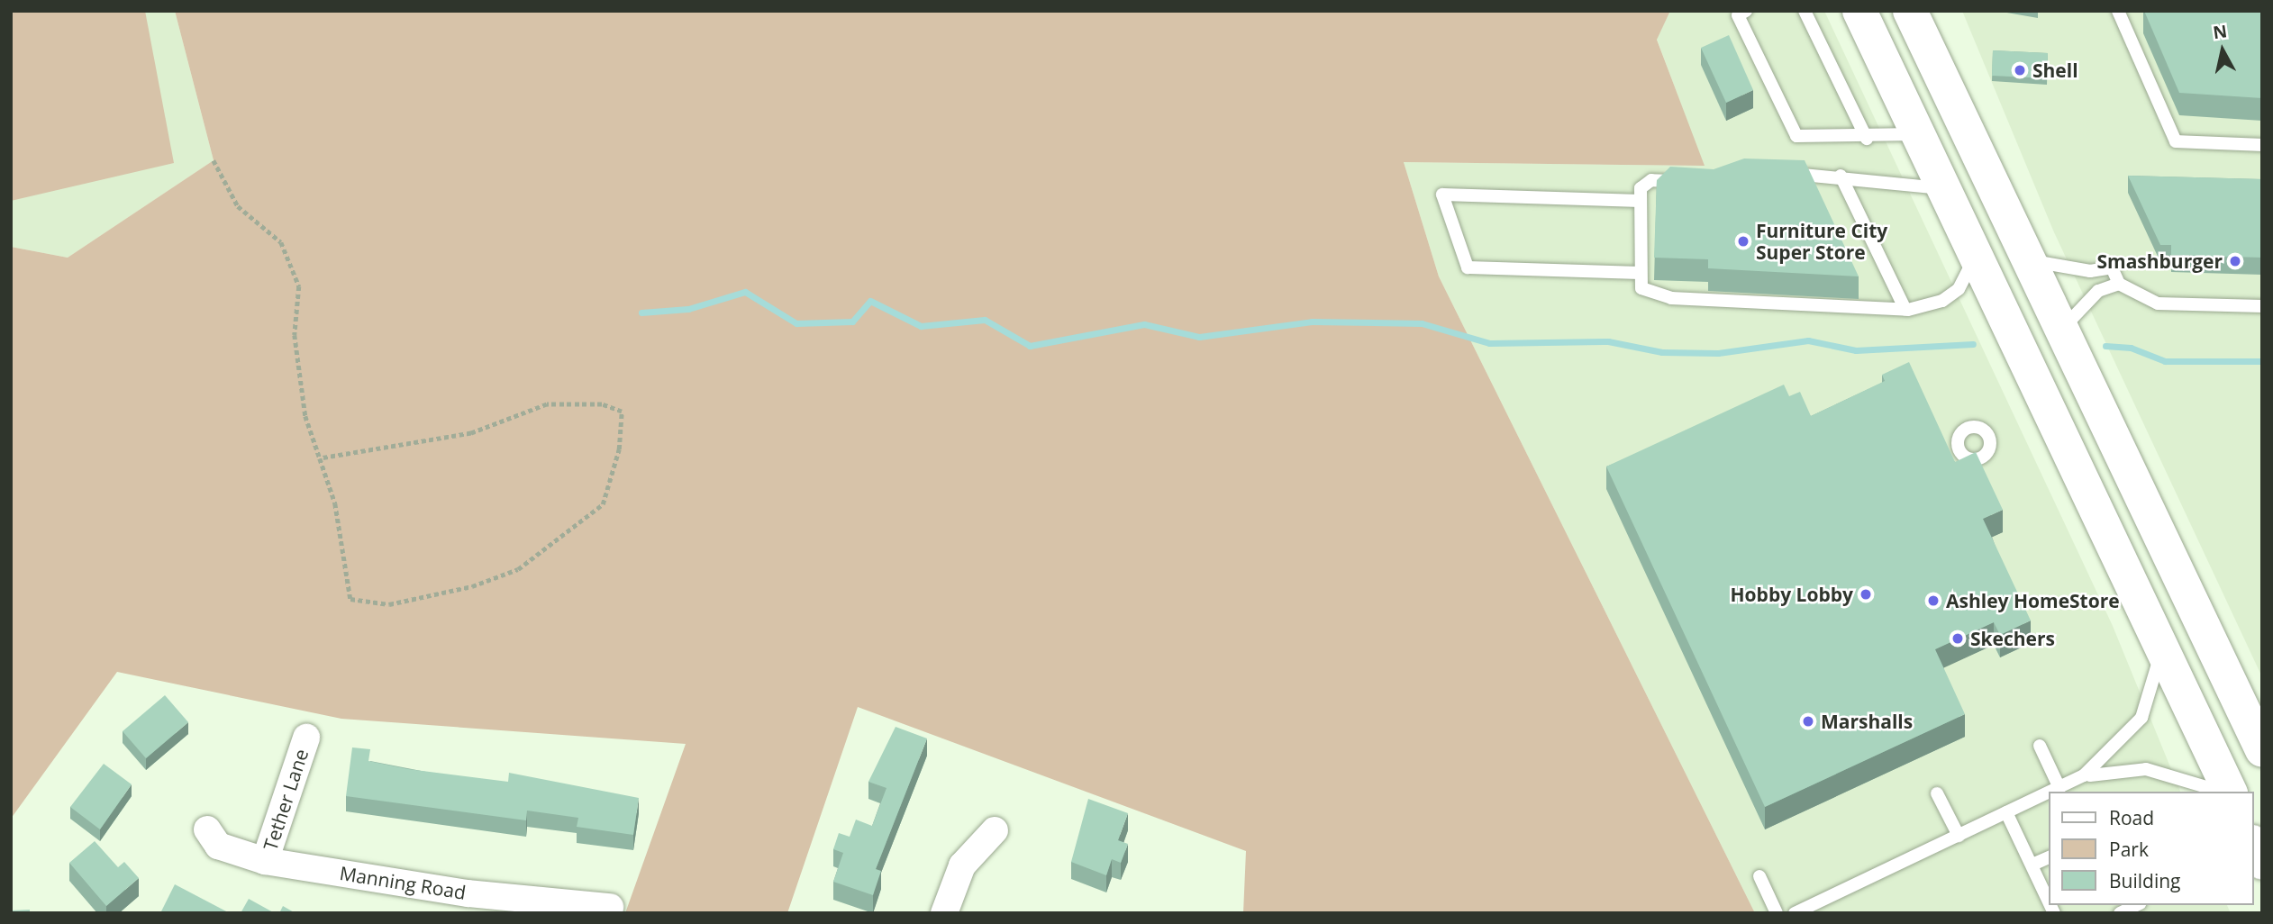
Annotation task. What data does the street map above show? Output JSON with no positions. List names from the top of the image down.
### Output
{
  "streets": {
    "street": ["Tether Lane", "Manning Road"]
  },
  "crossings": [
    ["Tether Lane", "Manning Road"]
  ],
  "places": [
    "Shell",
    "Furniture City Super Store",
    "Smashburger",
    "Hobby Lobby",
    "Ashley HomeStore",
    "Skechers",
    "Marshalls"
  ],
  "legend": ["Road", "Park", "Building"],
  "north": "top"
}
